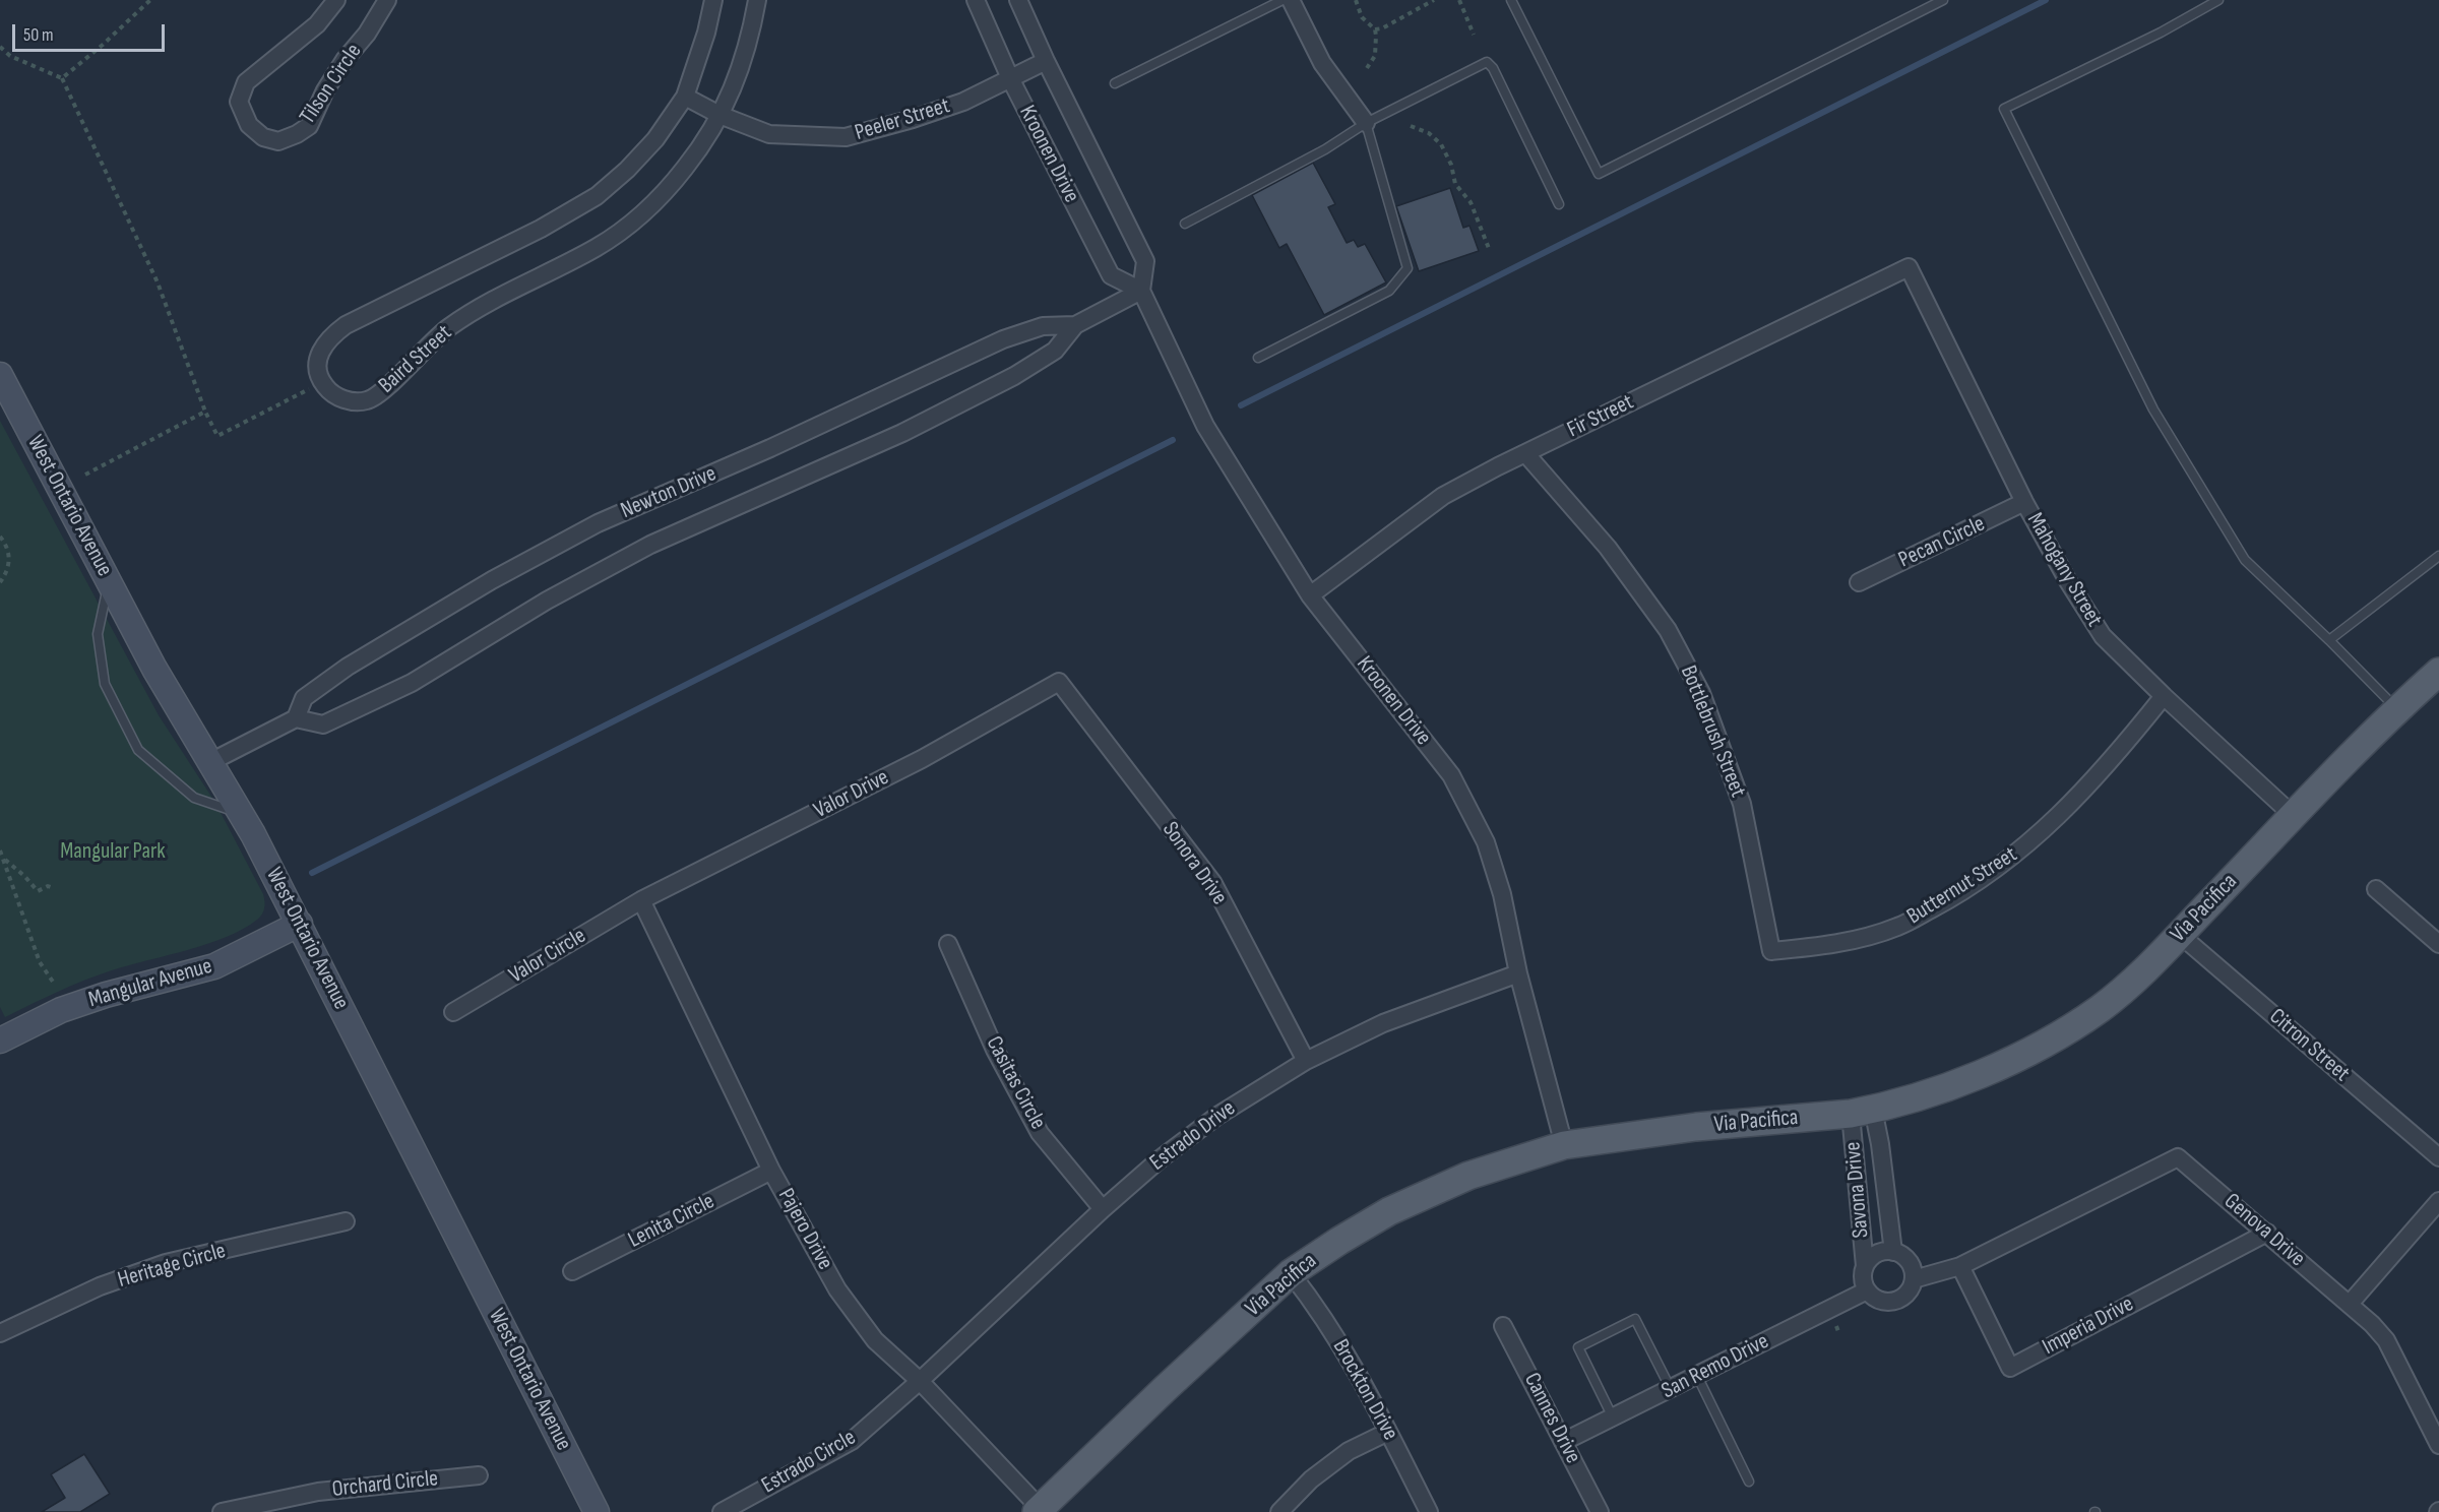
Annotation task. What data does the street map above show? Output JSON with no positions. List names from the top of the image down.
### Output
{
  "streets": {
    "main road": ["West Ontario Avenue", "Via Pacifica", "Mangular Avenue"],
    "street": [
      "Tilson Circle",
      "Peeler Street",
      "Kroonen Drive",
      "Baird Street",
      "Fir Street",
      "Newton Drive",
      "Pecan Circle",
      "Mahogany Street",
      "Bottlebrush Street",
      "Valor Drive",
      "Sonora Drive",
      "Butternut Street",
      "Valor Circle",
      "Citron Street",
      "Casitas Circle",
      "Estrado Drive",
      "Savona Drive",
      "Lenita Circle",
      "Pajero Drive",
      "Genova Drive",
      "Heritage Circle",
      "Imperia Drive",
      "San Remo Drive",
      "Brockton Drive",
      "Cannes Drive",
      "Estrado Circle",
      "Orchard Circle"
    ]
  },
  "crossings": [
    ["Peeler Street", "Kroonen Drive"],
    ["Peeler Street", "Baird Street"],
    ["Kroonen Drive", "Fir Street"],
    ["Kroonen Drive", "Newton Drive"],
    ["Kroonen Drive", "Via Pacifica"],
    ["Kroonen Drive", "Estrado Drive"],
    ["Fir Street", "Mahogany Street"],
    ["Fir Street", "Bottlebrush Street"],
    ["West Ontario Avenue", "Mangular Avenue"],
    ["Pecan Circle", "Mahogany Street"],
    ["Mahogany Street", "Butternut Street"],
    ["Mahogany Street", "Via Pacifica"],
    ["Bottlebrush Street", "Butternut Street"],
    ["Valor Drive", "Sonora Drive"],
    ["Valor Drive", "Valor Circle"],
    ["Valor Drive", "Pajero Drive"],
    ["Sonora Drive", "Estrado Drive"],
    ["Via Pacifica", "Citron Street"],
    ["Via Pacifica", "Savona Drive"],
    ["Via Pacifica", "Pajero Drive"],
    ["Via Pacifica", "Brockton Drive"],
    ["Valor Circle", "Pajero Drive"],
    ["Casitas Circle", "Estrado Drive"],
    ["Estrado Drive", "Pajero Drive"],
    ["Estrado Drive", "Estrado Circle"],
    ["Savona Drive", "San Remo Drive"],
    ["Lenita Circle", "Pajero Drive"],
    ["Pajero Drive", "Estrado Circle"],
    ["Genova Drive", "Imperia Drive"],
    ["San Remo Drive", "Cannes Drive"]
  ],
  "parks": ["Mangular Park"],
  "scale_bar": "50 m"
}
